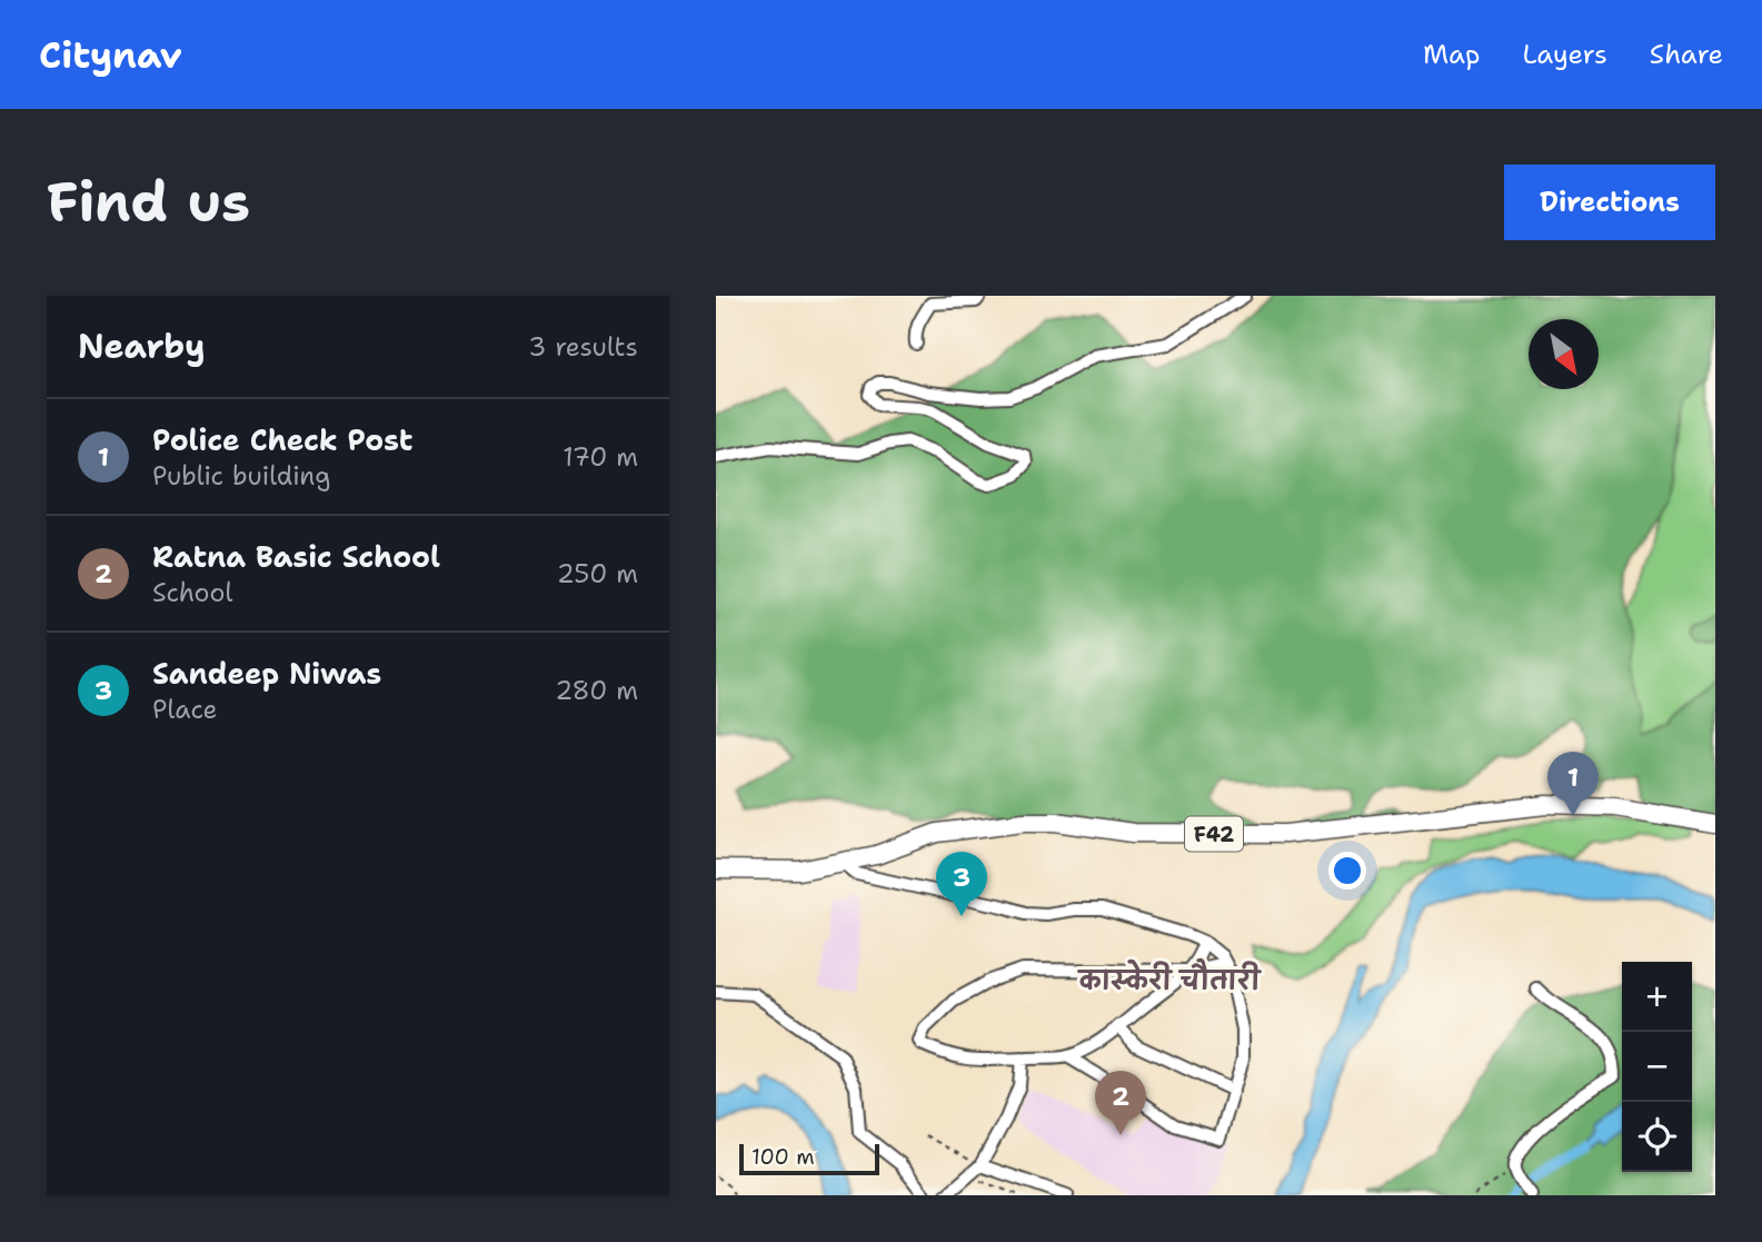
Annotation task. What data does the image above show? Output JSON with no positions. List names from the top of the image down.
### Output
{
  "streets": {
    "highway": ["F42"]
  },
  "districts": ["कास्केरी चौतारी"],
  "scale_bar": "100 m",
  "north": "bottom right",
  "page": {
    "header": "Citynav",
    "nav": ["Map", "Layers", "Share"],
    "buttons": "Directions",
    "title": "Find us",
    "heading": ["Nearby", "3 results"],
    "list": [
      {
        "mark": "1",
        "name": "Police Check Post",
        "note": "Public building",
        "value": "170 m"
      },
      {
        "mark": "2",
        "name": "Ratna Basic School",
        "note": "School",
        "value": "250 m"
      },
      {
        "mark": "3",
        "name": "Sandeep Niwas",
        "note": "Place",
        "value": "280 m"
      }
    ],
    "pins": ["1", "3", "2"],
    "map_buttons": ["+", "−"],
    "scale": "100 m"
  }
}
